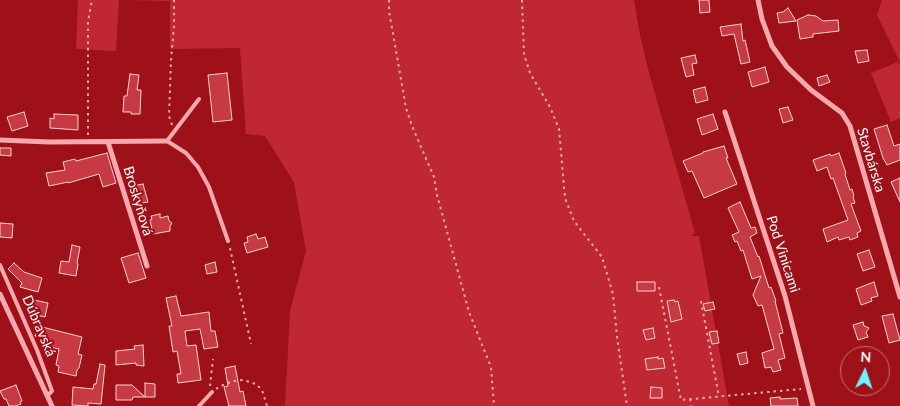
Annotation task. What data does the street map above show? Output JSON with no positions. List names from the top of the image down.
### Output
{
  "streets": {
    "street": [
      "Stavbárska",
      "Broskyňová",
      "Pod Vinicami",
      "Dúbravská"
    ]
  },
  "north": "top"
}
